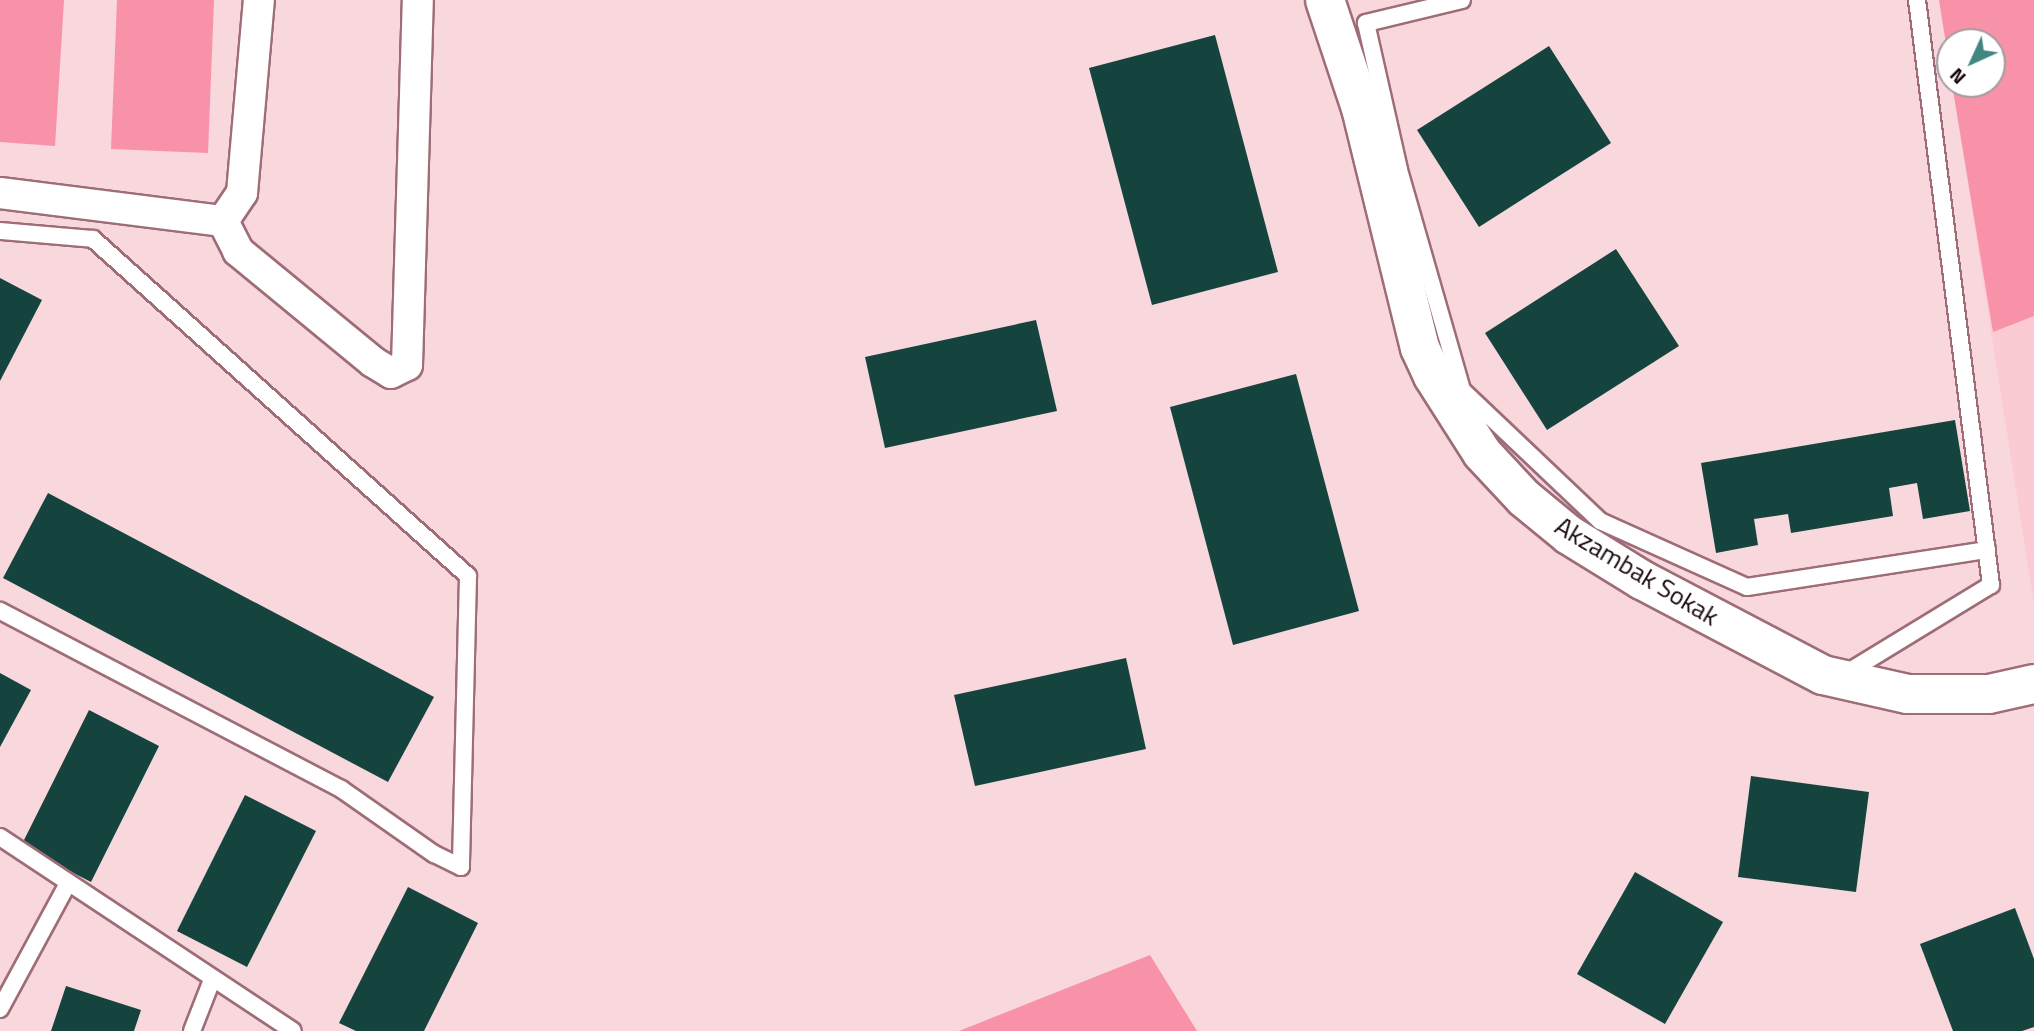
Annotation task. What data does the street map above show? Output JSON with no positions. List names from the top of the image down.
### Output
{
  "streets": {
    "street": ["Akzambak Sokak"]
  },
  "north": "bottom left"
}
